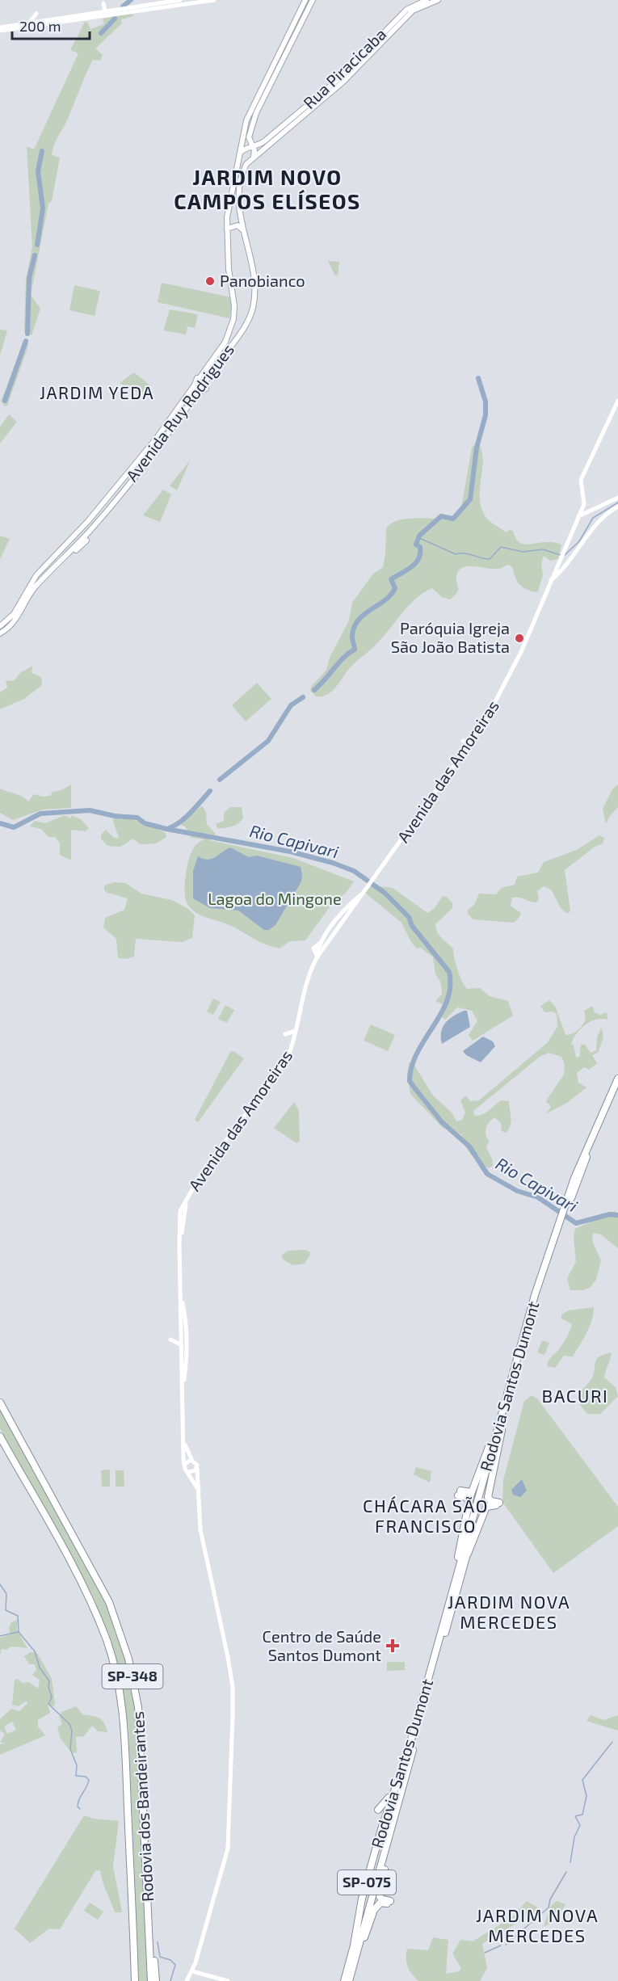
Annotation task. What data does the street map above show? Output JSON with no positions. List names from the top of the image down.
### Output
{
  "streets": {
    "highway": [
      "Rodovia Santos Dumont",
      "SP-348",
      "Rodovia dos Bandeirantes",
      "SP-075"
    ],
    "main road": ["Rua Piracicaba", "Avenida Ruy Rodrigues", "Avenida das Amoreiras"]
  },
  "crossings": [
    ["Rua Piracicaba", "Avenida Ruy Rodrigues"]
  ],
  "districts": [
    "JARDIM NOVO CAMPOS ELÍSEOS",
    "JARDIM YEDA",
    "BACURI",
    "CHÁCARA SÃO FRANCISCO",
    "JARDIM NOVA MERCEDES",
    "JARDIM NOVA MERCEDES"
  ],
  "water": ["Rio Capivari"],
  "parks": ["Lagoa do Mingone"],
  "places": {
    "other": ["Panobianco", "Paróquia Igreja São João Batista"],
    "health": ["Centro de Saúde Santos Dumont"]
  },
  "scale_bar": "200 m"
}
